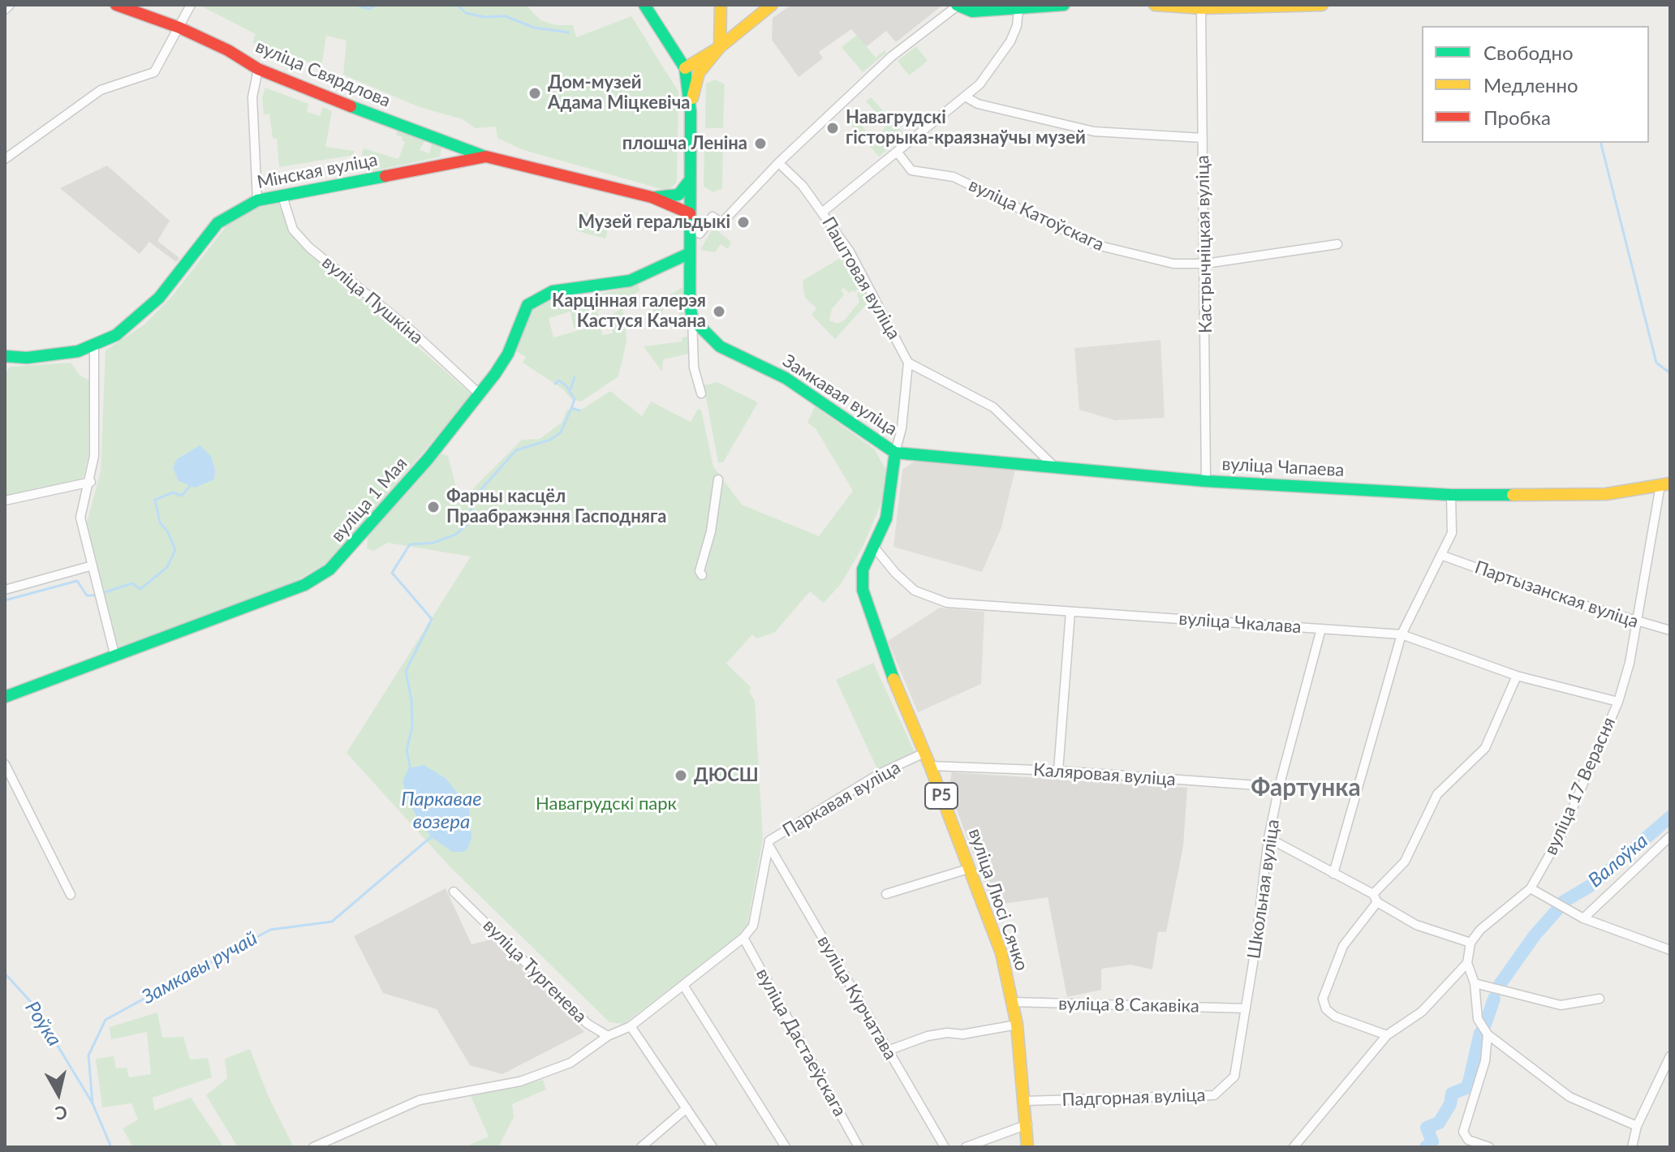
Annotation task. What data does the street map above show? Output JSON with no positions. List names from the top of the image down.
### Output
{
  "streets": {
    "street": [
      "вуліца Свярдлова",
      "Мінская вуліца",
      "вуліца Катоўскага",
      "Кастрычніцкая вуліца",
      "Паштовая вуліца",
      "вуліца Пушкіна",
      "Замкавая вуліца",
      "вуліца Чапаева",
      "вуліца 1 Мая",
      "Партызанская вуліца",
      "вуліца Чкалава",
      "Каляровая вуліца",
      "вуліца 17 Верасня",
      "Р5",
      "Паркавая вуліца",
      "Школьная вуліца",
      "вуліца Люсі Сячко",
      "вуліца Тургенева",
      "вуліца Курчатава",
      "вуліца 8 Сакавіка",
      "вуліца Дастаеўскага",
      "Падгорная вуліца"
    ]
  },
  "crossings": [
    ["вуліца Свярдлова", "Мінская вуліца"],
    ["Мінская вуліца", "вуліца Пушкіна"],
    ["вуліца Катоўскага", "Кастрычніцкая вуліца"],
    ["Кастрычніцкая вуліца", "вуліца Чапаева"],
    ["вуліца Пушкіна", "вуліца 1 Мая"],
    ["Замкавая вуліца", "вуліца Чапаева"],
    ["Замкавая вуліца", "вуліца Люсі Сячко"],
    ["вуліца Чапаева", "вуліца 17 Верасня"],
    ["вуліца Чапаева", "вуліца Люсі Сячко"],
    ["Партызанская вуліца", "вуліца 17 Верасня"],
    ["вуліца Чкалава", "вуліца 17 Верасня"],
    ["вуліца Чкалава", "Школьная вуліца"],
    ["вуліца Чкалава", "вуліца Люсі Сячко"],
    ["Каляровая вуліца", "Школьная вуліца"],
    ["Каляровая вуліца", "вуліца Люсі Сячко"],
    ["Паркавая вуліца", "вуліца Люсі Сячко"],
    ["Паркавая вуліца", "вуліца Курчатава"],
    ["Паркавая вуліца", "вуліца Дастаеўскага"],
    ["Школьная вуліца", "вуліца 8 Сакавіка"],
    ["Школьная вуліца", "Падгорная вуліца"],
    ["вуліца Люсі Сячко", "вуліца 8 Сакавіка"],
    ["вуліца Люсі Сячко", "Падгорная вуліца"]
  ],
  "districts": ["Фартунка"],
  "water": [
    "Паркавае возера",
    "Валоўка",
    "Замкавы ручай",
    "Роўка"
  ],
  "parks": ["Навагрудскі парк"],
  "places": [
    "Дом-музей Адама Міцкевіча",
    "Навагрудскі гісторыка-краязнаўчы музей",
    "плошча Леніна",
    "Музей геральдыкі",
    "Карцінная галерэя Кастуся Качана",
    "Фарны касцёл Праабражэння Гасподняга",
    "ДЮСШ"
  ],
  "legend": ["Свободно", "Медленно", "Пробка"],
  "north": "bottom"
}
